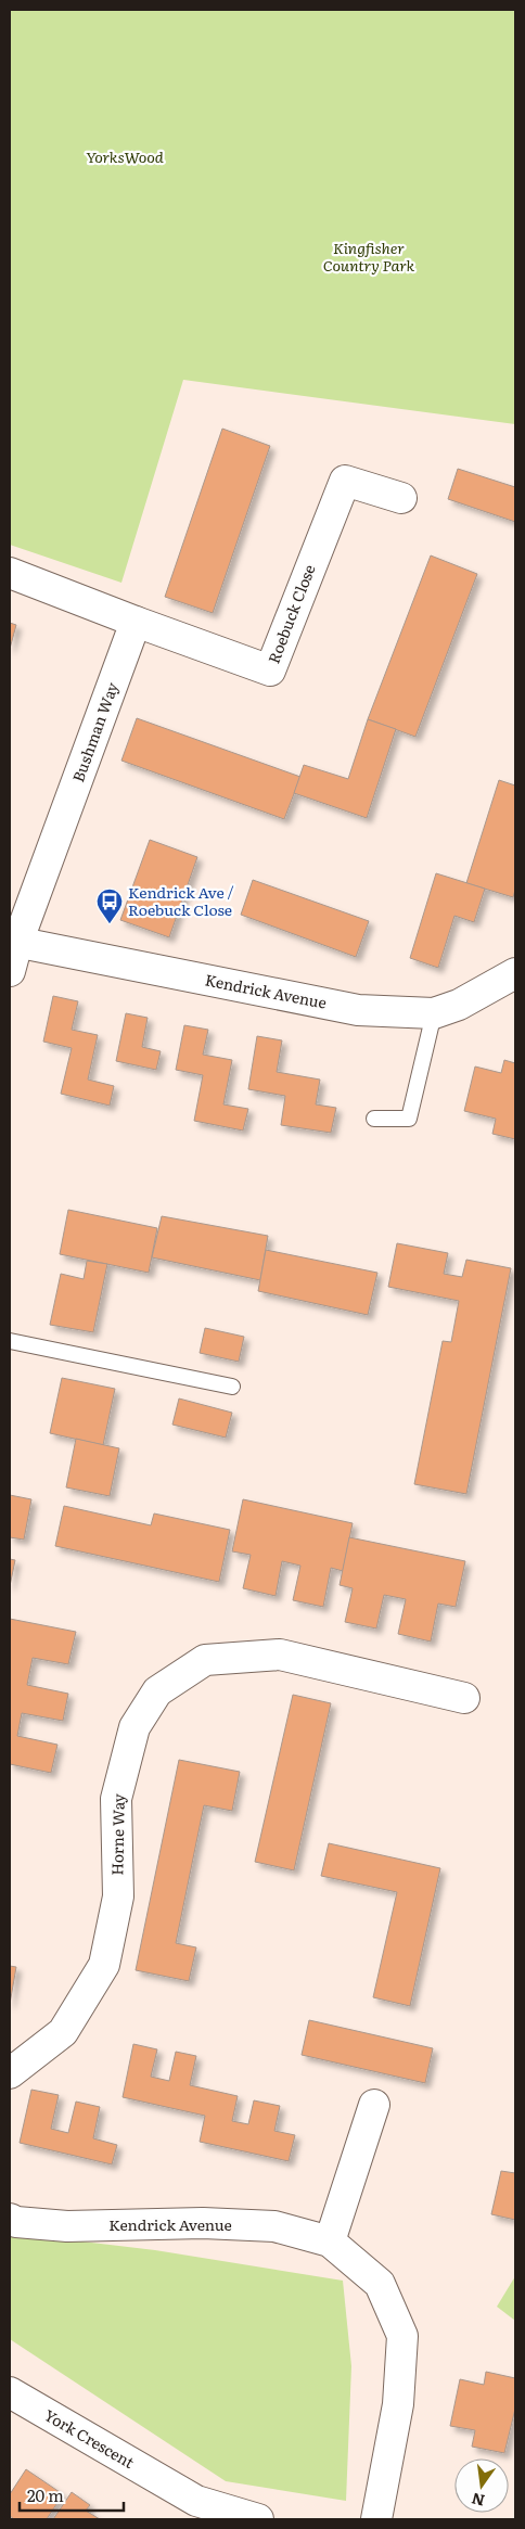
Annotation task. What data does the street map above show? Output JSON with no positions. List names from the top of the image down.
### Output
{
  "streets": {
    "street": [
      "Roebuck Close",
      "Bushman Way",
      "Kendrick Avenue",
      "Horne Way",
      "York Crescent"
    ]
  },
  "crossings": [
    ["Roebuck Close", "Bushman Way"],
    ["Bushman Way", "Kendrick Avenue"]
  ],
  "parks": ["YorksWood", "Kingfisher Country Park"],
  "places": {
    "bus stop": ["Kendrick Ave / Roebuck Close"]
  },
  "scale_bar": "20 m",
  "north": "bottom"
}
